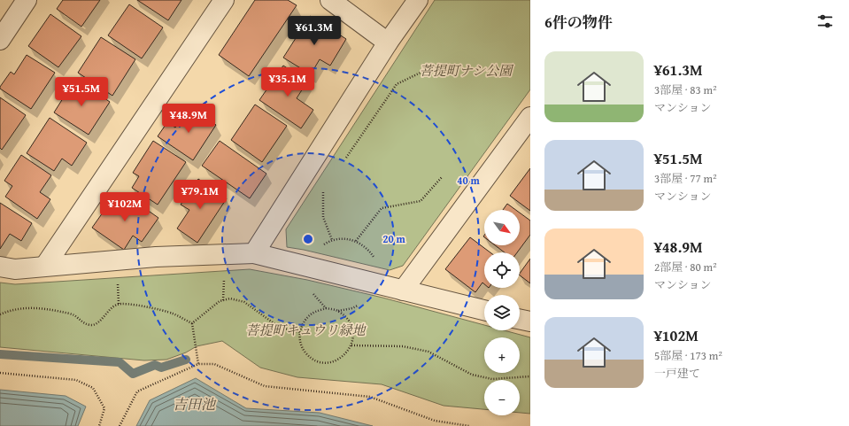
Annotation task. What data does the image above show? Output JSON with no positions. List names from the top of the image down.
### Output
{
  "water": ["吉田池"],
  "parks": ["菩提町ナシ公園", "菩提町キュウリ緑地"],
  "north": "bottom right",
  "page": {
    "heading": "6件の物件",
    "price": [
      "¥61.3M",
      "¥35.1M",
      "¥51.5M",
      "¥48.9M",
      "¥79.1M",
      "¥102M"
    ],
    "list": [
      {
        "name": "¥61.3M",
        "note": "3部屋 · 83 m² · マンション"
      },
      {
        "name": "¥51.5M",
        "note": "3部屋 · 77 m² · マンション"
      },
      {
        "name": "¥48.9M",
        "note": "2部屋 · 80 m² · マンション"
      },
      {
        "name": "¥102M",
        "note": "5部屋 · 173 m² · 一戸建て"
      }
    ],
    "map_buttons": ["+", "−"]
  },
  "rings": ["40 m", "20 m"]
}
